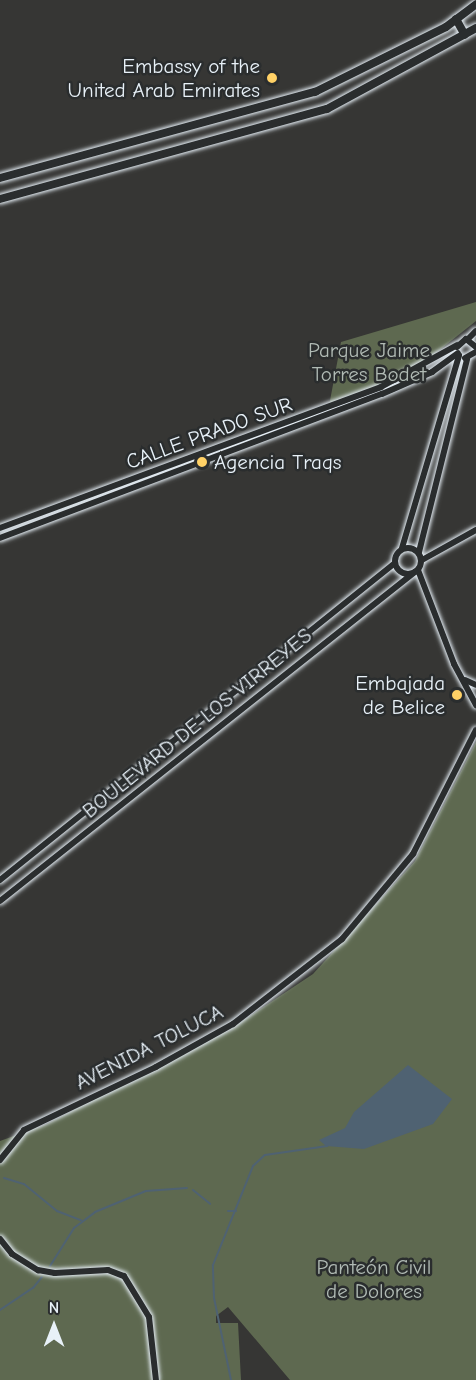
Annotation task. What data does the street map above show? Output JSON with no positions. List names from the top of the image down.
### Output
{
  "streets": {
    "street": ["CALLE PRADO SUR", "BOULEVARD DE LOS VIRREYES", "AVENIDA TOLUCA"]
  },
  "parks": ["Parque Jaime Torres Bodet", "Panteón Civil de Dolores"],
  "places": ["Embassy of the United Arab Emirates", "Agencia Traqs", "Embajada de Belice"],
  "north": "top"
}
